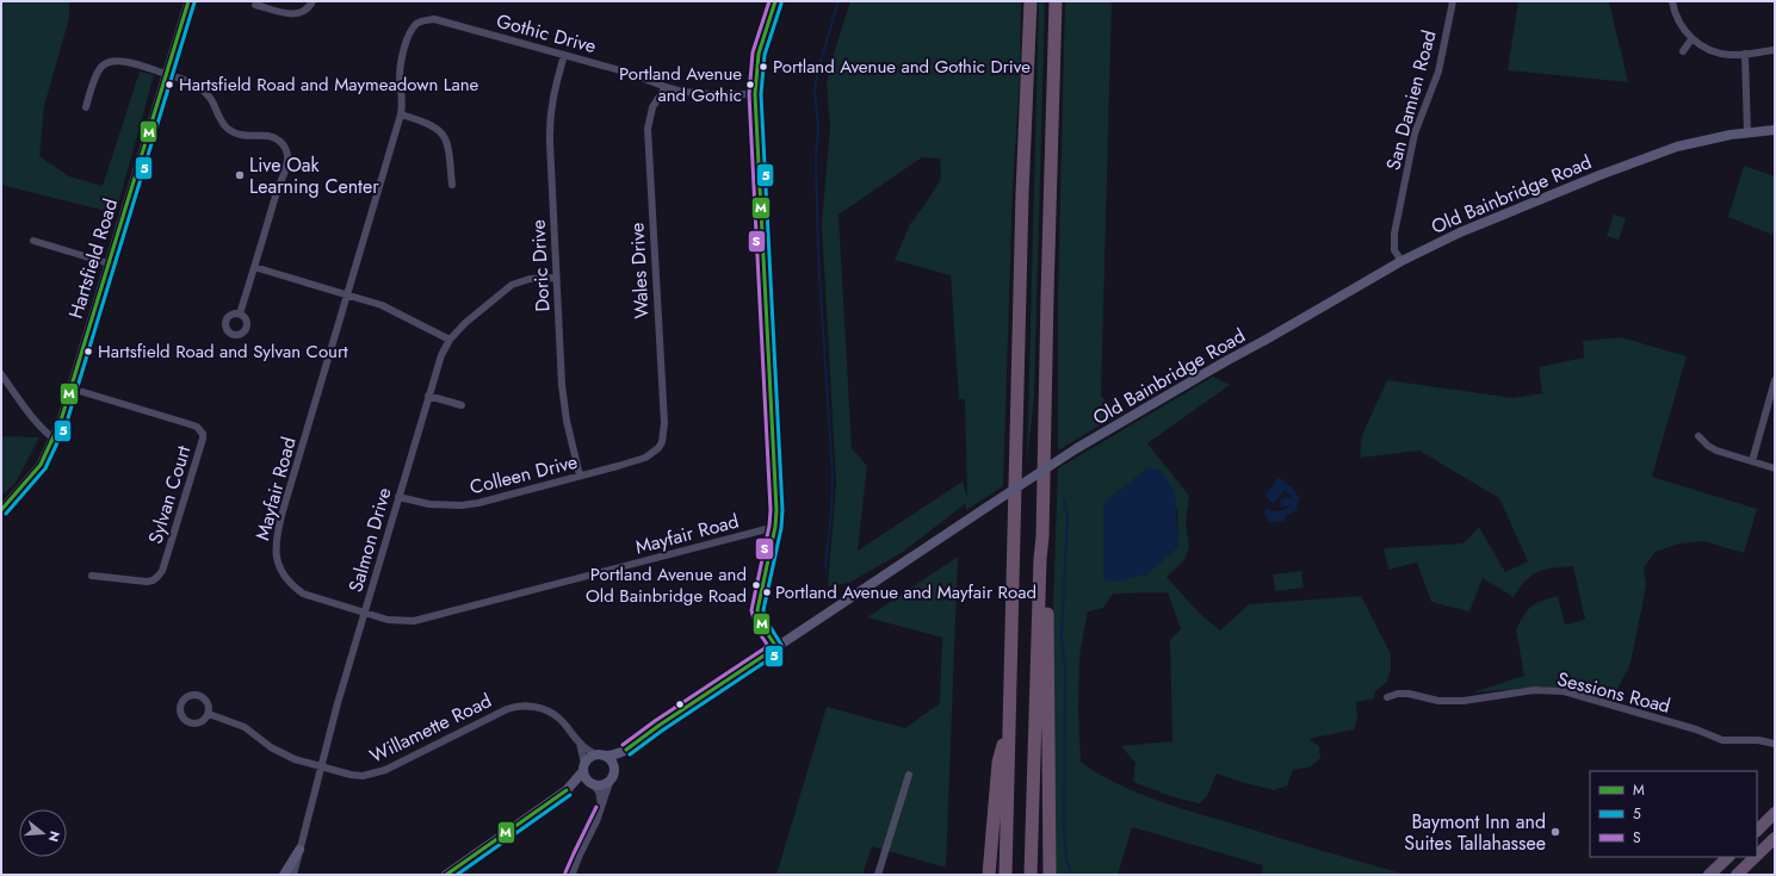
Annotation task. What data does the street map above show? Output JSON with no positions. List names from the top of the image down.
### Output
{
  "streets": {
    "main road": ["Old Bainbridge Road"],
    "street": [
      "Gothic Drive",
      "San Damien Road",
      "Hartsfield Road",
      "Doric Drive",
      "Wales Drive",
      "Colleen Drive",
      "Mayfair Road",
      "Sylvan Court",
      "Salmon Drive",
      "Sessions Road",
      "Willamette Road"
    ]
  },
  "crossings": [
    ["Gothic Drive", "Doric Drive"],
    ["Gothic Drive", "Wales Drive"],
    ["Gothic Drive", "Mayfair Road"],
    ["San Damien Road", "Old Bainbridge Road"],
    ["Old Bainbridge Road", "Willamette Road"],
    ["Hartsfield Road", "Sylvan Court"],
    ["Doric Drive", "Colleen Drive"],
    ["Doric Drive", "Salmon Drive"],
    ["Wales Drive", "Colleen Drive"],
    ["Colleen Drive", "Salmon Drive"],
    ["Mayfair Road", "Salmon Drive"],
    ["Salmon Drive", "Willamette Road"]
  ],
  "places": [
    "Portland Avenue and Gothic Drive",
    "Hartsfield Road and Maymeadown Lane",
    "Portland Avenue and Gothic",
    "Live Oak Learning Center",
    "Hartsfield Road and Sylvan Court",
    "Portland Avenue and Old Bainbridge Road",
    "Portland Avenue and Mayfair Road",
    "Baymont Inn and Suites Tallahassee"
  ],
  "lines": ["transit line M", "transit line S", "transit line 5"],
  "legend": ["M", "5", "S"],
  "north": "right"
}
